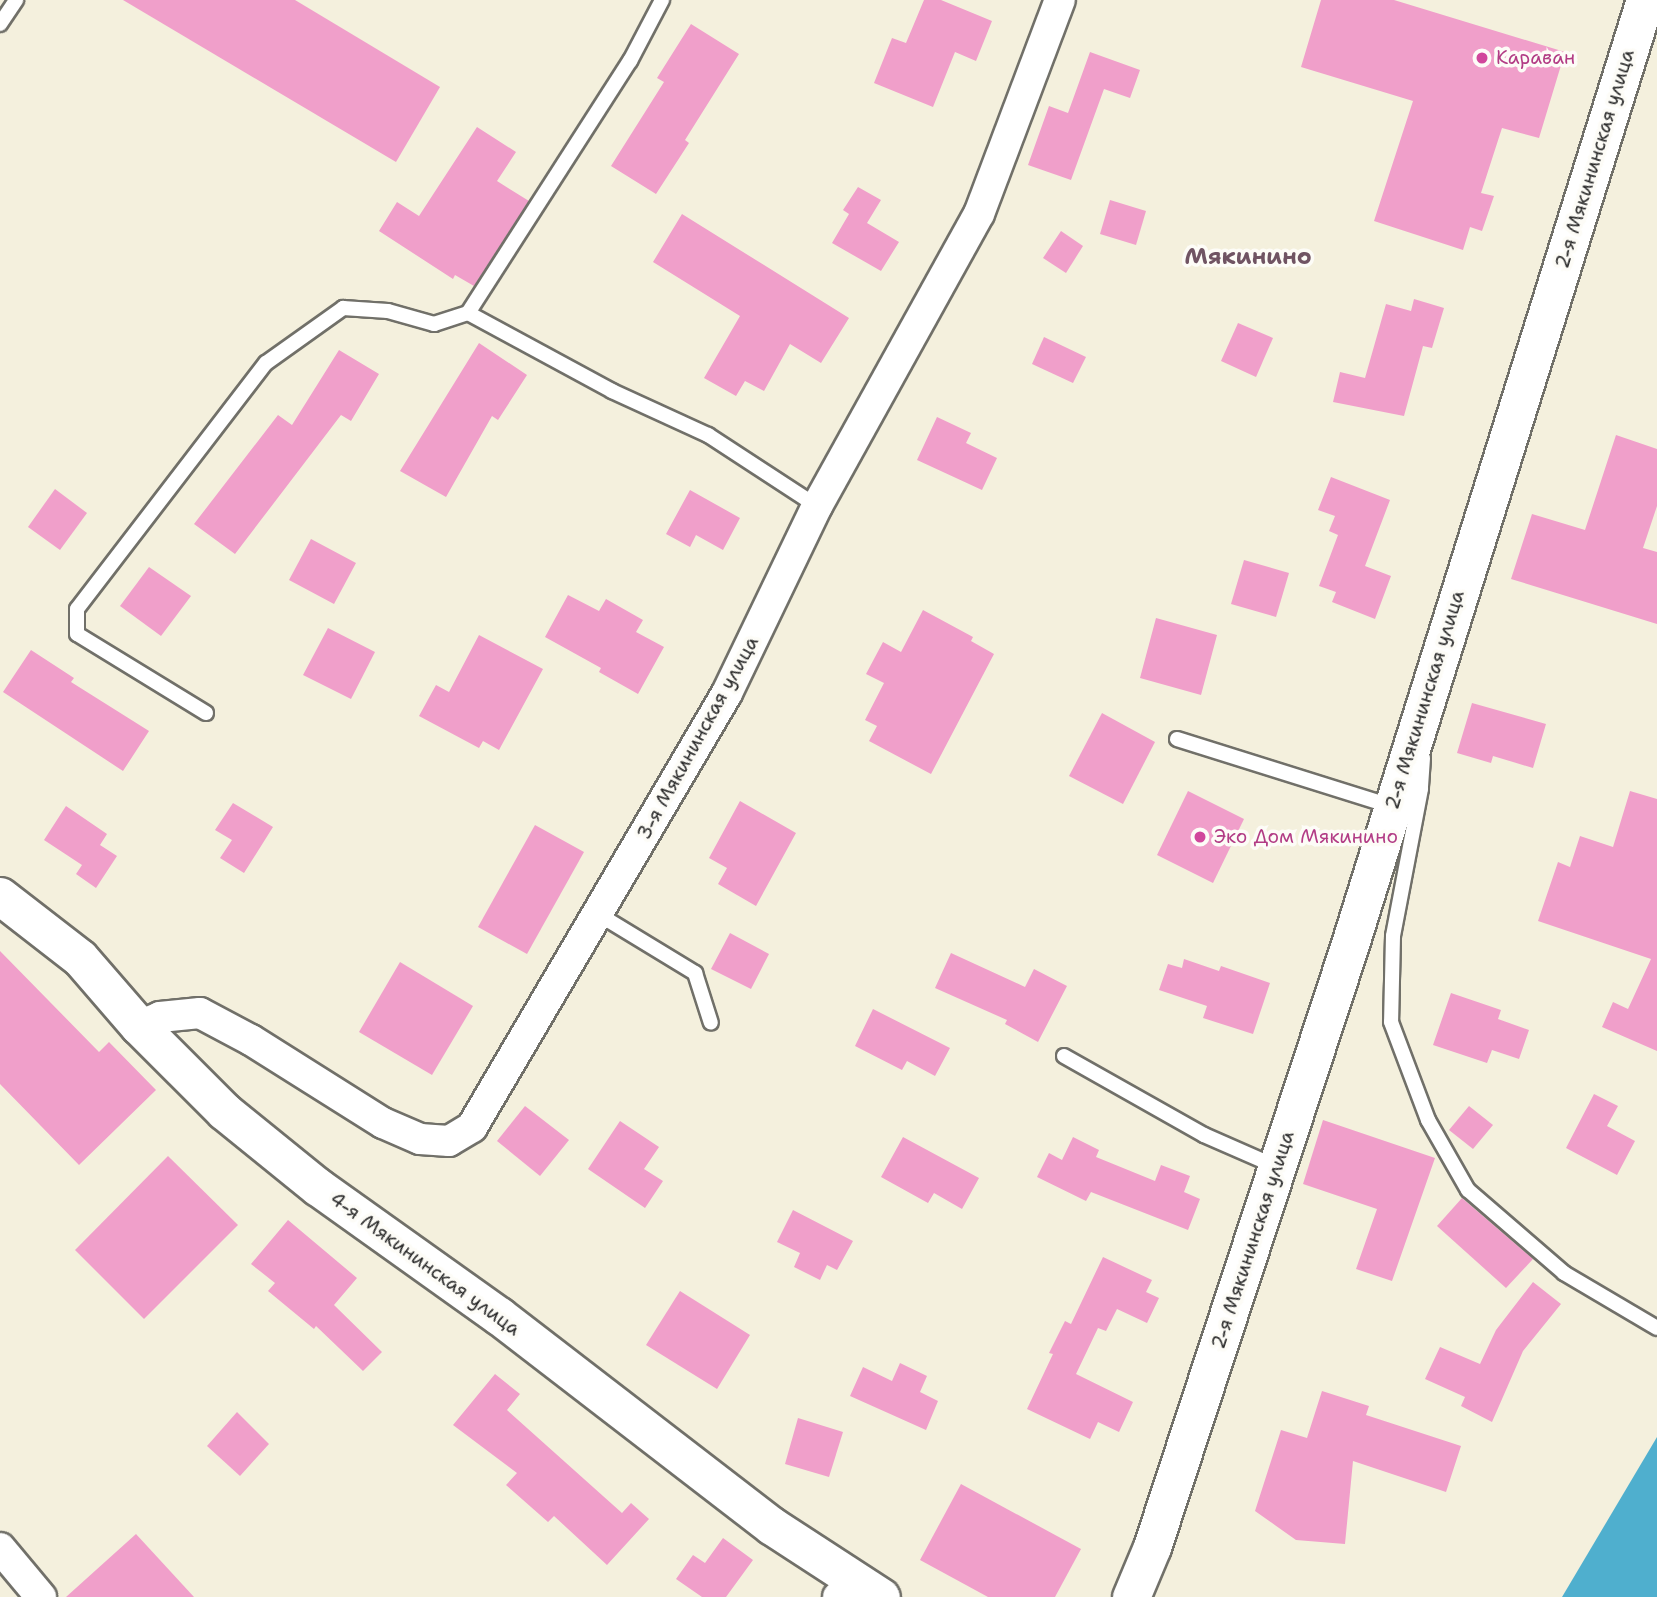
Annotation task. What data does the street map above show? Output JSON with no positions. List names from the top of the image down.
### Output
{
  "streets": {
    "street": ["2-я Мякининская улица", "3-я Мякининская улица", "4-я Мякининская улица"]
  },
  "crossings": [
    ["3-я Мякининская улица", "4-я Мякининская улица"]
  ],
  "districts": ["Мякинино"],
  "places": ["Караван", "Эко Дом Мякинино"]
}
